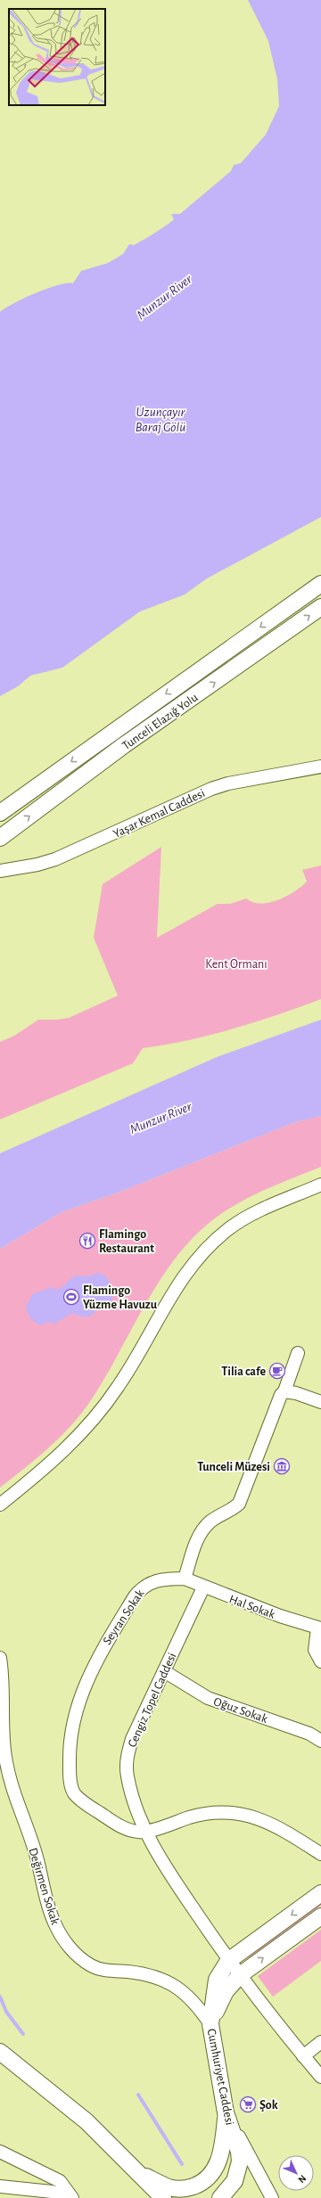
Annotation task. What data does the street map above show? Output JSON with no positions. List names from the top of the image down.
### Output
{
  "streets": {
    "main road": ["Tunceli Elazığ Yolu", "Cumhuriyet Caddesi"],
    "street": [
      "Yaşar Kemal Caddesi",
      "Hal Sokak",
      "Seyran Sokak",
      "Cengiz Topel Caddesi",
      "Oğuz Sokak",
      "Değirmen Sokak"
    ]
  },
  "crossings": [
    ["Hal Sokak", "Seyran Sokak"],
    ["Hal Sokak", "Cengiz Topel Caddesi"],
    ["Seyran Sokak", "Cengiz Topel Caddesi"],
    ["Cengiz Topel Caddesi", "Oğuz Sokak"],
    ["Cengiz Topel Caddesi", "Cumhuriyet Caddesi"],
    ["Değirmen Sokak", "Cumhuriyet Caddesi"]
  ],
  "water": ["Munzur River", "Uzunçayır Baraj Gölü"],
  "parks": ["Kent Ormanı"],
  "places": {
    "restaurant": ["Flamingo Restaurant"],
    "sports": ["Flamingo Yüzme Havuzu"],
    "cafe": ["Tilia cafe"],
    "museum": ["Tunceli Müzesi"],
    "supermarket": ["Şok"]
  },
  "north": "bottom right"
}
